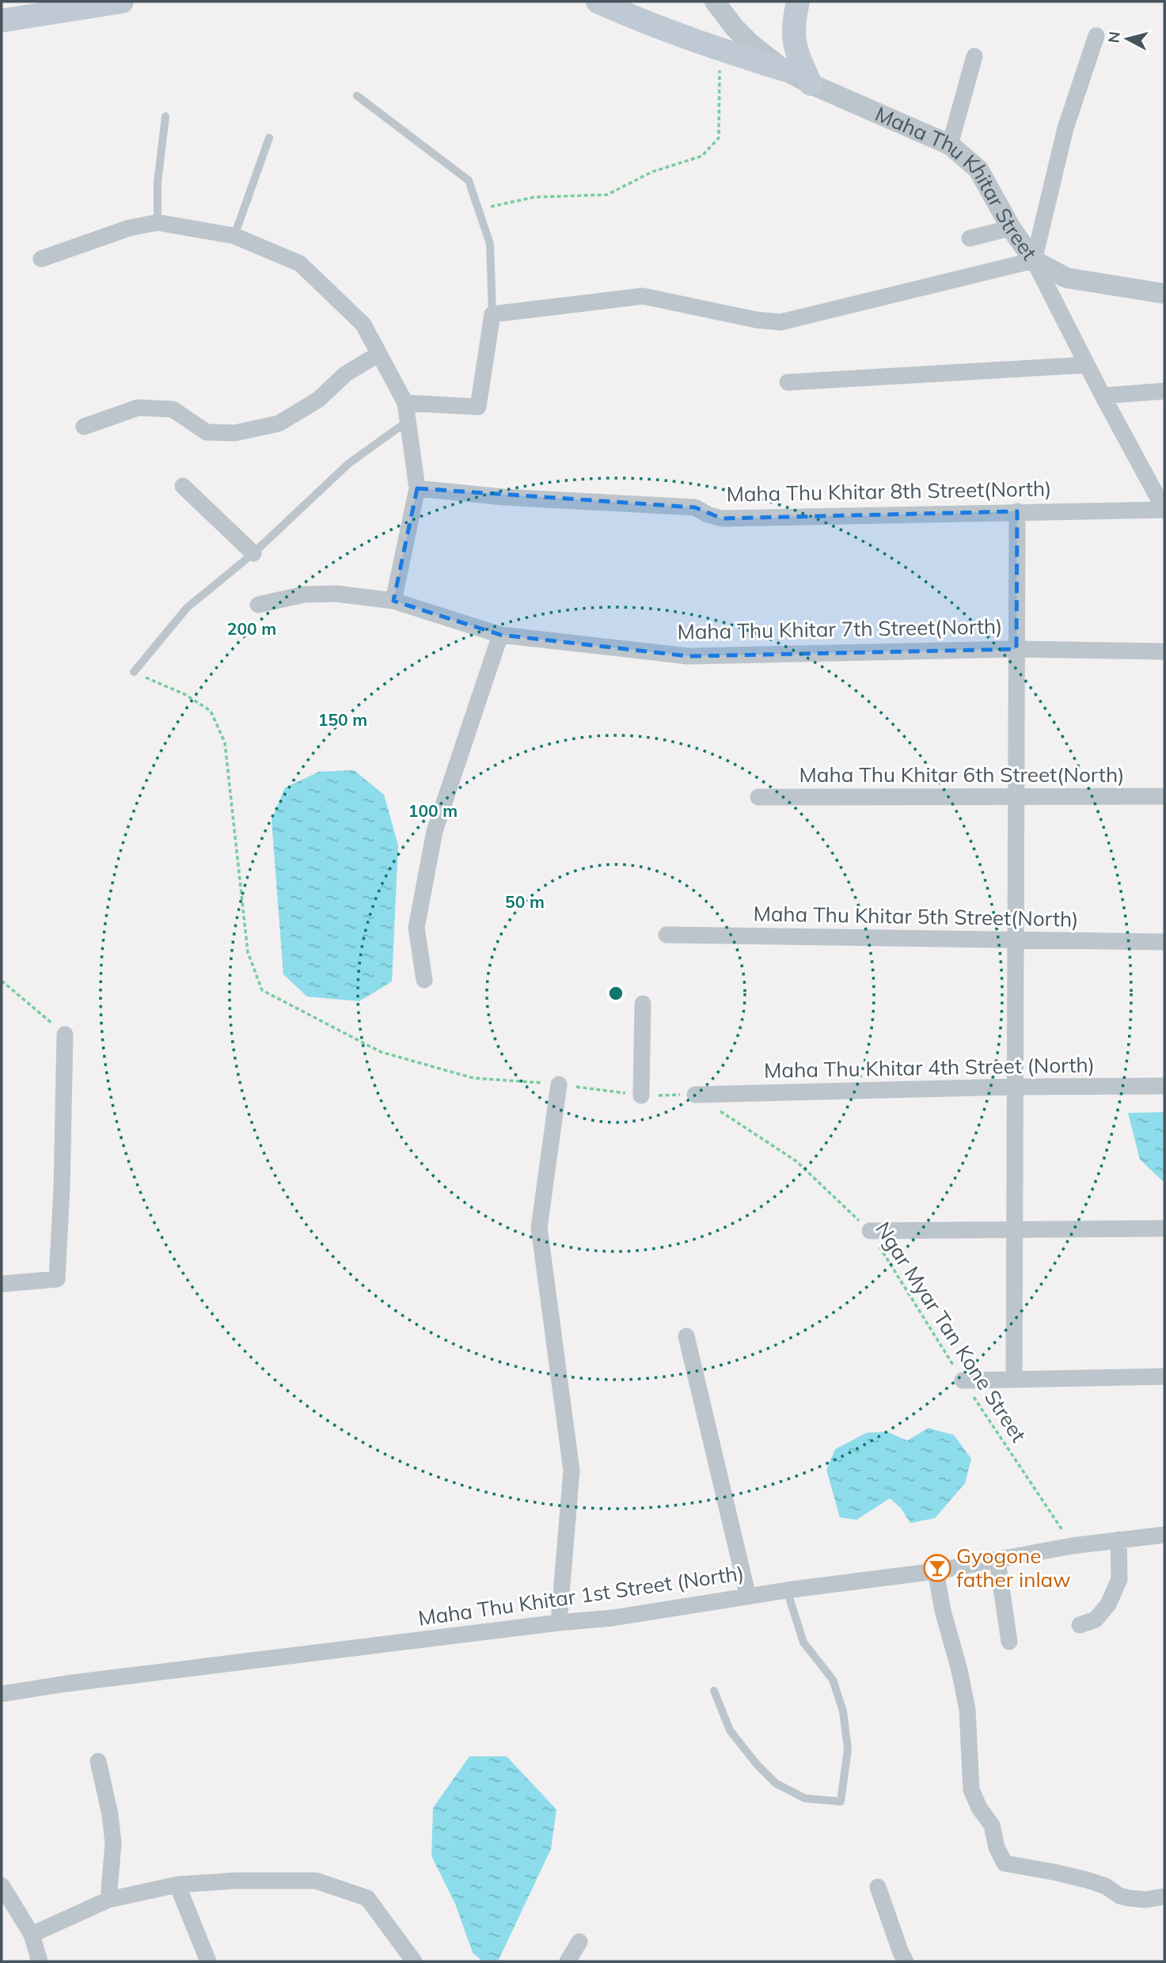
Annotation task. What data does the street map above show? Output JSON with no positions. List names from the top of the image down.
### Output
{
  "streets": {
    "street": [
      "Maha Thu Khitar Street",
      "Maha Thu Khitar 8th Street(North)",
      "Maha Thu Khitar 7th Street(North)",
      "Maha Thu Khitar 6th Street(North)",
      "Maha Thu Khitar 5th Street(North)",
      "Maha Thu Khitar 4th Street (North)",
      "Maha Thu Khitar 1st Street (North)"
    ],
    "path": ["Ngar Myar Tan Kone Street"]
  },
  "crossings": [
    ["Maha Thu Khitar 4th Street (North)", "Ngar Myar Tan Kone Street"],
    ["Ngar Myar Tan Kone Street", "Maha Thu Khitar 1st Street (North)"]
  ],
  "places": {
    "bar": ["Gyogone father inlaw"]
  },
  "north": "left",
  "rings": [
    "200 m",
    "150 m",
    "100 m",
    "50 m"
  ]
}
